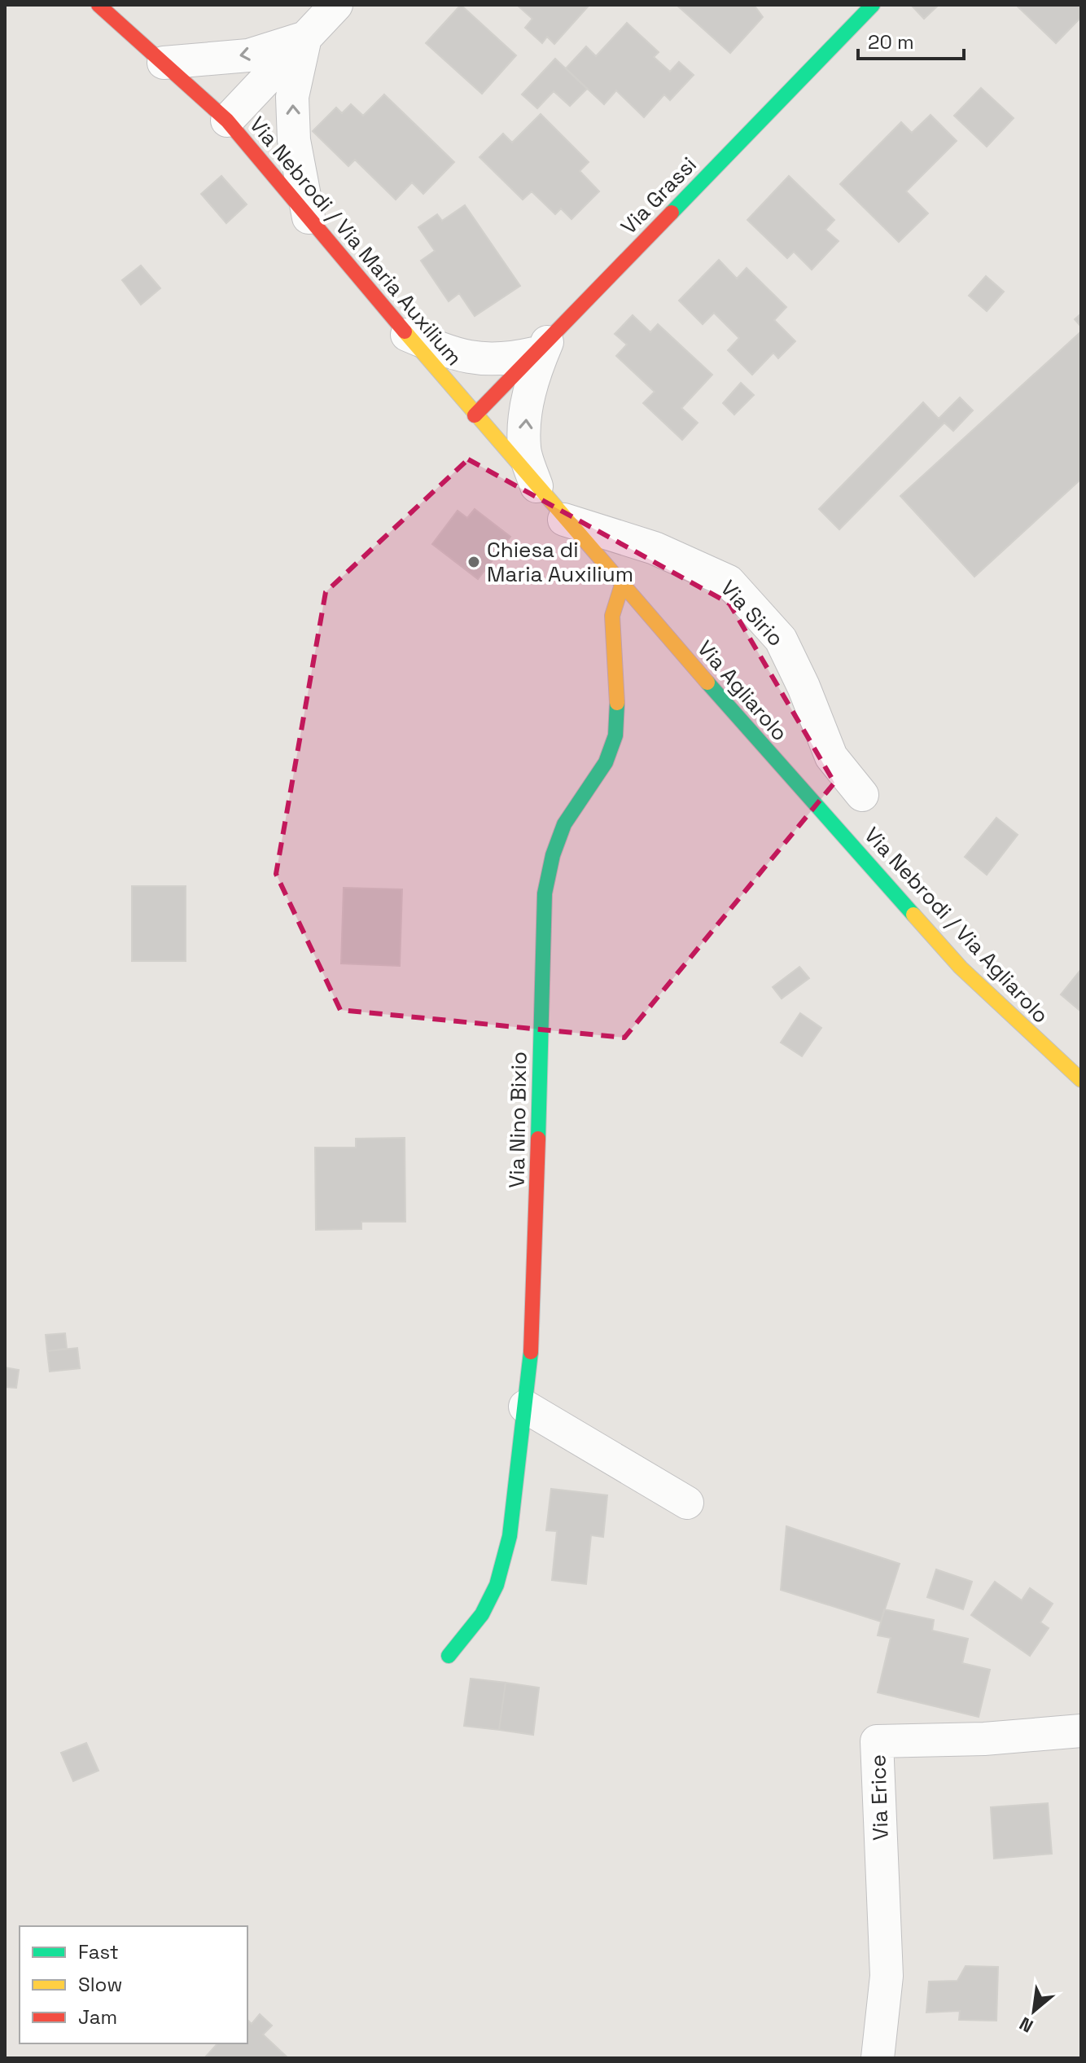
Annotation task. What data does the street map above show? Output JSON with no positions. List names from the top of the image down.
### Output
{
  "streets": {
    "street": [
      "Via Grassi",
      "Via Nebrodi / Via Maria Auxilium",
      "Via Sirio",
      "Via Agliarolo",
      "Via Nebrodi / Via Agliarolo",
      "Via Nino Bixio",
      "Via Erice"
    ]
  },
  "crossings": [
    ["Via Grassi", "Via Nebrodi / Via Maria Auxilium"],
    ["Via Nebrodi / Via Maria Auxilium", "Via Sirio"],
    ["Via Nebrodi / Via Maria Auxilium", "Via Agliarolo"],
    ["Via Sirio", "Via Agliarolo"],
    ["Via Agliarolo", "Via Nebrodi / Via Agliarolo"],
    ["Via Agliarolo", "Via Nino Bixio"]
  ],
  "places": ["Chiesa di Maria Auxilium"],
  "legend": ["Fast", "Slow", "Jam"],
  "scale_bar": "20 m",
  "north": "bottom left"
}
